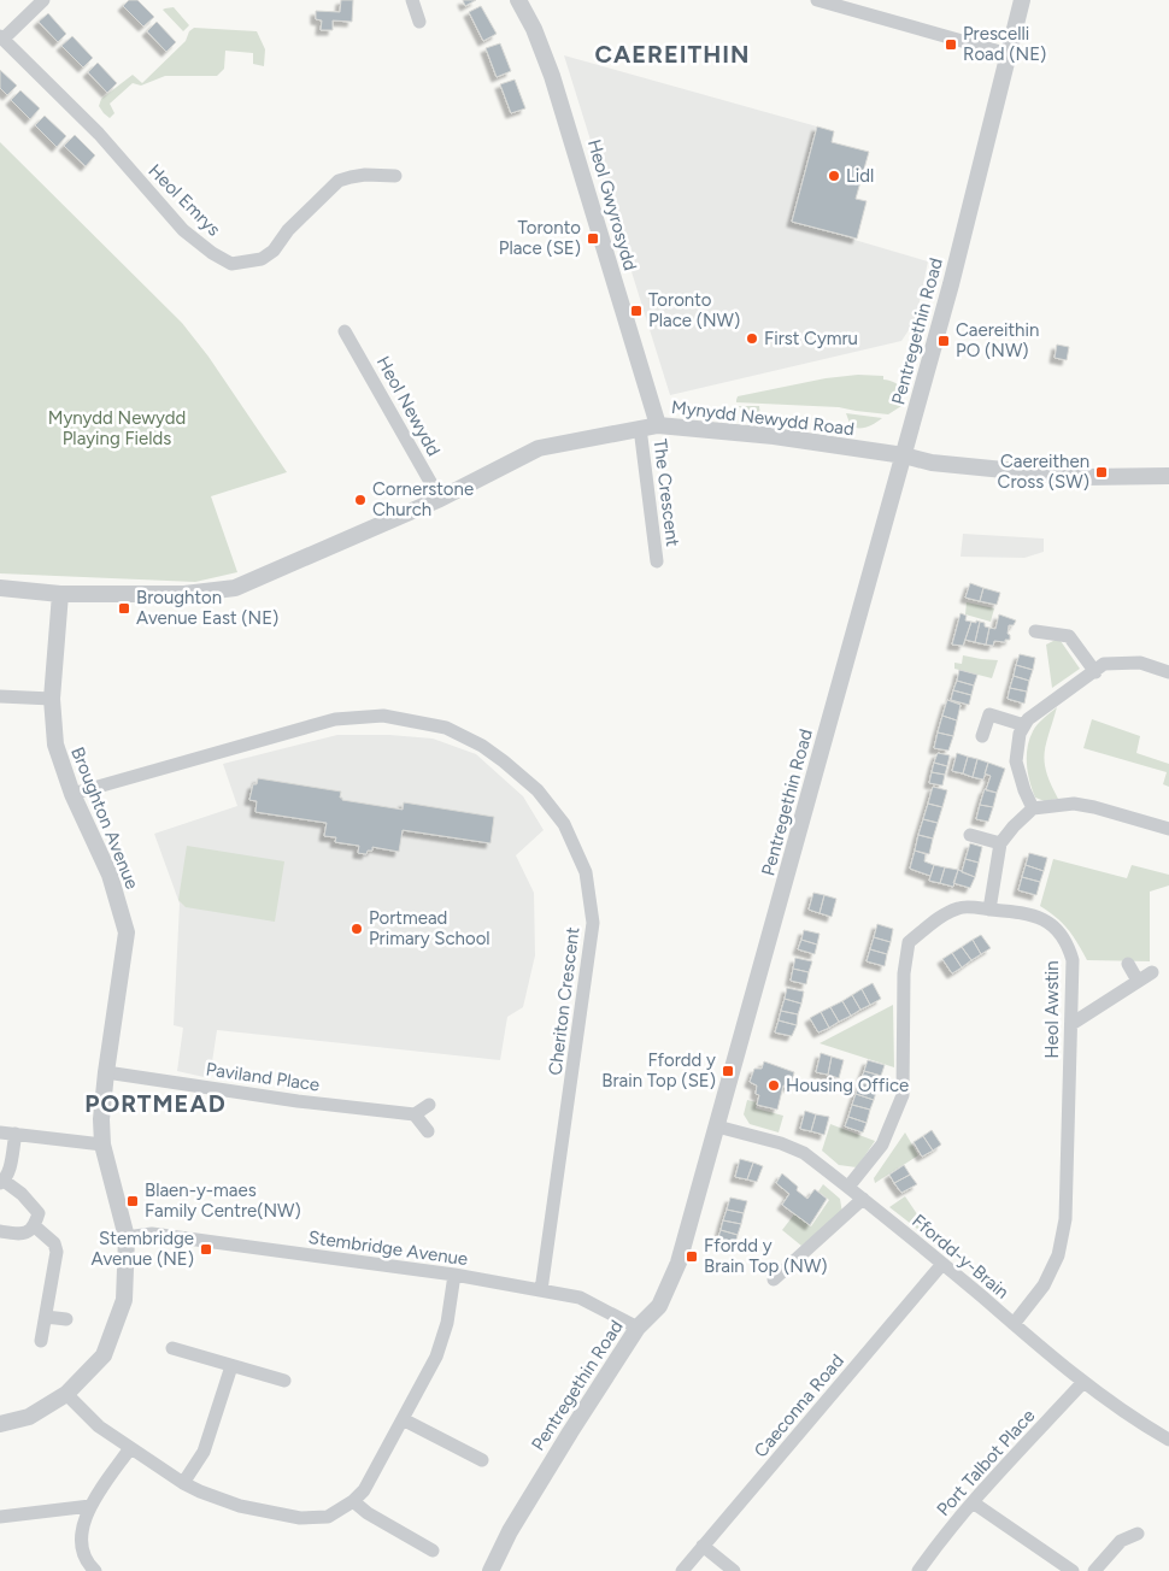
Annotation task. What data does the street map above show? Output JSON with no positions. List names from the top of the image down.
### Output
{
  "streets": {
    "street": [
      "Heol Emrys",
      "Heol Gwyrosydd",
      "Pentregethin Road",
      "Heol Newydd",
      "Mynydd Newydd Road",
      "The Crescent",
      "Broughton Avenue",
      "Cheriton Crescent",
      "Heol Awstin",
      "Paviland Place",
      "Stembridge Avenue",
      "Ffordd-y-Brain",
      "Caeconna Road",
      "Port Talbot Place"
    ]
  },
  "crossings": [
    ["Heol Gwyrosydd", "Mynydd Newydd Road"],
    ["Pentregethin Road", "Mynydd Newydd Road"],
    ["Pentregethin Road", "Stembridge Avenue"],
    ["Pentregethin Road", "Ffordd-y-Brain"],
    ["Heol Newydd", "Mynydd Newydd Road"],
    ["Mynydd Newydd Road", "The Crescent"],
    ["Mynydd Newydd Road", "Broughton Avenue"],
    ["Broughton Avenue", "Cheriton Crescent"],
    ["Broughton Avenue", "Paviland Place"],
    ["Broughton Avenue", "Stembridge Avenue"],
    ["Cheriton Crescent", "Stembridge Avenue"],
    ["Heol Awstin", "Ffordd-y-Brain"],
    ["Ffordd-y-Brain", "Caeconna Road"],
    ["Ffordd-y-Brain", "Port Talbot Place"]
  ],
  "districts": ["CAEREITHIN", "PORTMEAD"],
  "parks": ["Mynydd Newydd Playing Fields"],
  "places": {
    "transit": [
      "Prescelli Road (NE)",
      "Toronto Place (SE)",
      "Toronto Place (NW)",
      "Caereithin PO (NW)",
      "Caereithen Cross (SW)",
      "Broughton Avenue East (NE)",
      "Ffordd y Brain Top (SE)",
      "Blaen-y-maes Family Centre(NW)",
      "Stembridge Avenue (NE)",
      "Ffordd y Brain Top (NW)"
    ],
    "other": [
      "Lidl",
      "First Cymru",
      "Cornerstone Church",
      "Portmead Primary School",
      "Housing Office"
    ]
  }
}
